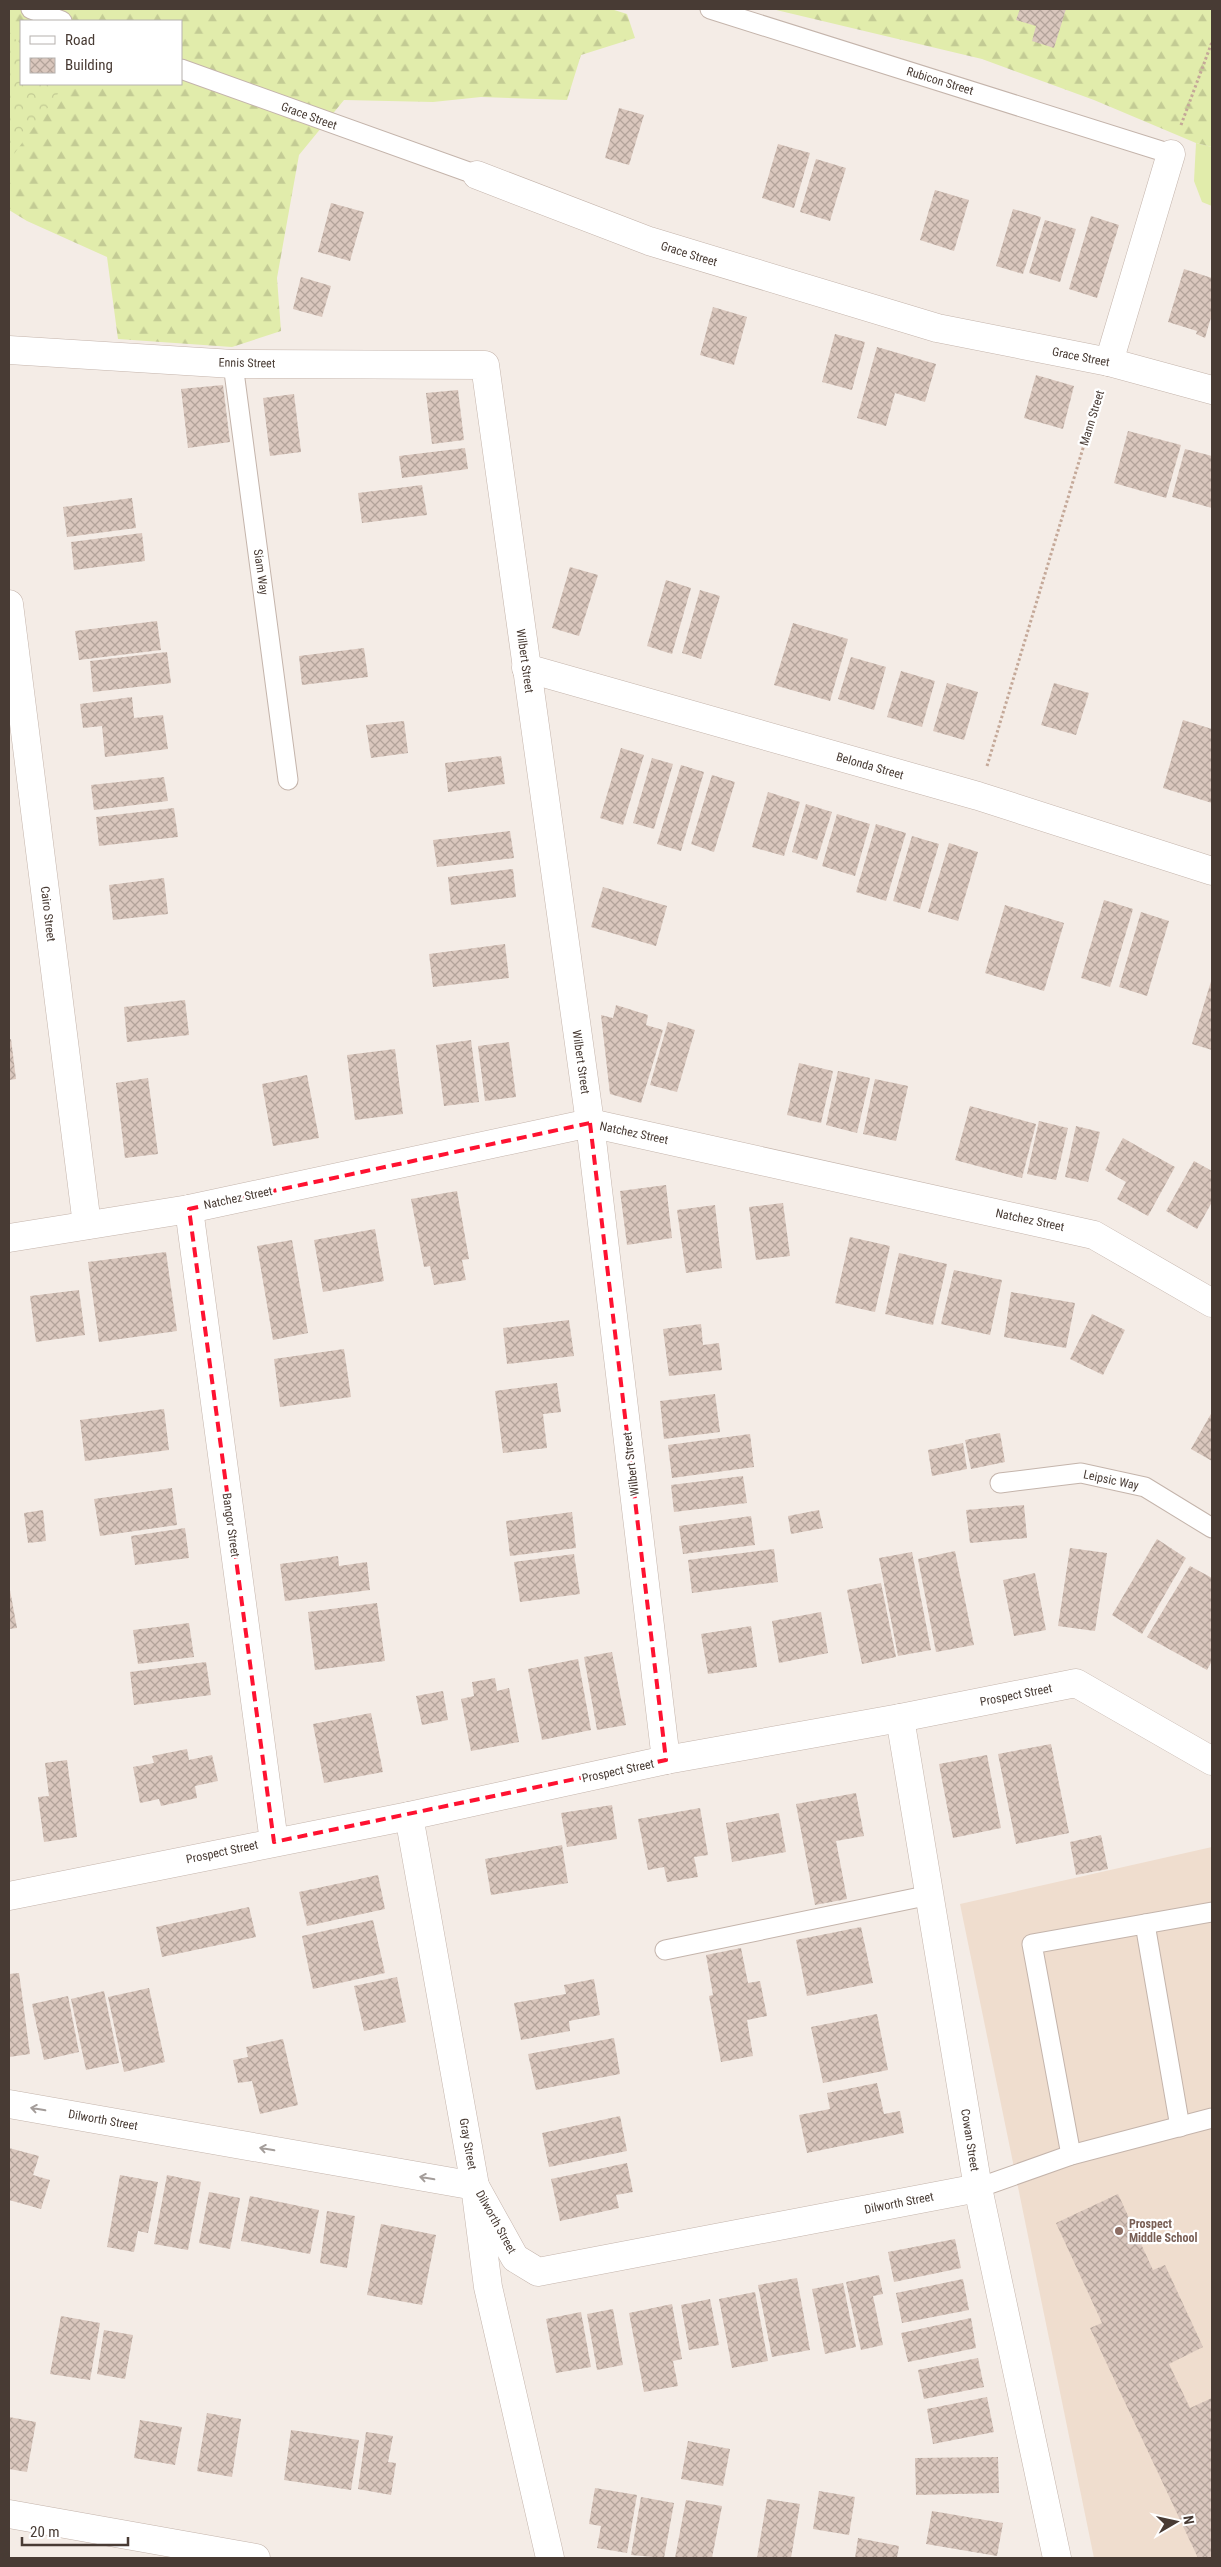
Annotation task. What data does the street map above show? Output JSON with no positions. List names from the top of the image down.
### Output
{
  "streets": {
    "street": [
      "Grace Street",
      "Ennis Street",
      "Wilbert Street",
      "Belonda Street",
      "Cairo Street",
      "Natchez Street",
      "Bangor Street",
      "Prospect Street",
      "Dilworth Street",
      "Cowan Street",
      "Gray Street"
    ],
    "lane": ["Rubicon Street", "Siam Way", "Leipsic Way"],
    "path": ["Mann Street"]
  },
  "crossings": [
    ["Grace Street", "Mann Street"],
    ["Ennis Street", "Siam Way"],
    ["Ennis Street", "Wilbert Street"],
    ["Mann Street", "Belonda Street"],
    ["Wilbert Street", "Belonda Street"],
    ["Wilbert Street", "Natchez Street"],
    ["Wilbert Street", "Prospect Street"],
    ["Cairo Street", "Natchez Street"],
    ["Natchez Street", "Bangor Street"],
    ["Bangor Street", "Prospect Street"],
    ["Prospect Street", "Cowan Street"],
    ["Prospect Street", "Gray Street"],
    ["Dilworth Street", "Cowan Street"],
    ["Dilworth Street", "Gray Street"]
  ],
  "one_way": ["Dilworth Street"],
  "places": ["Prospect Middle School"],
  "legend": ["Road", "Building"],
  "scale_bar": "20 m",
  "north": "right"
}
